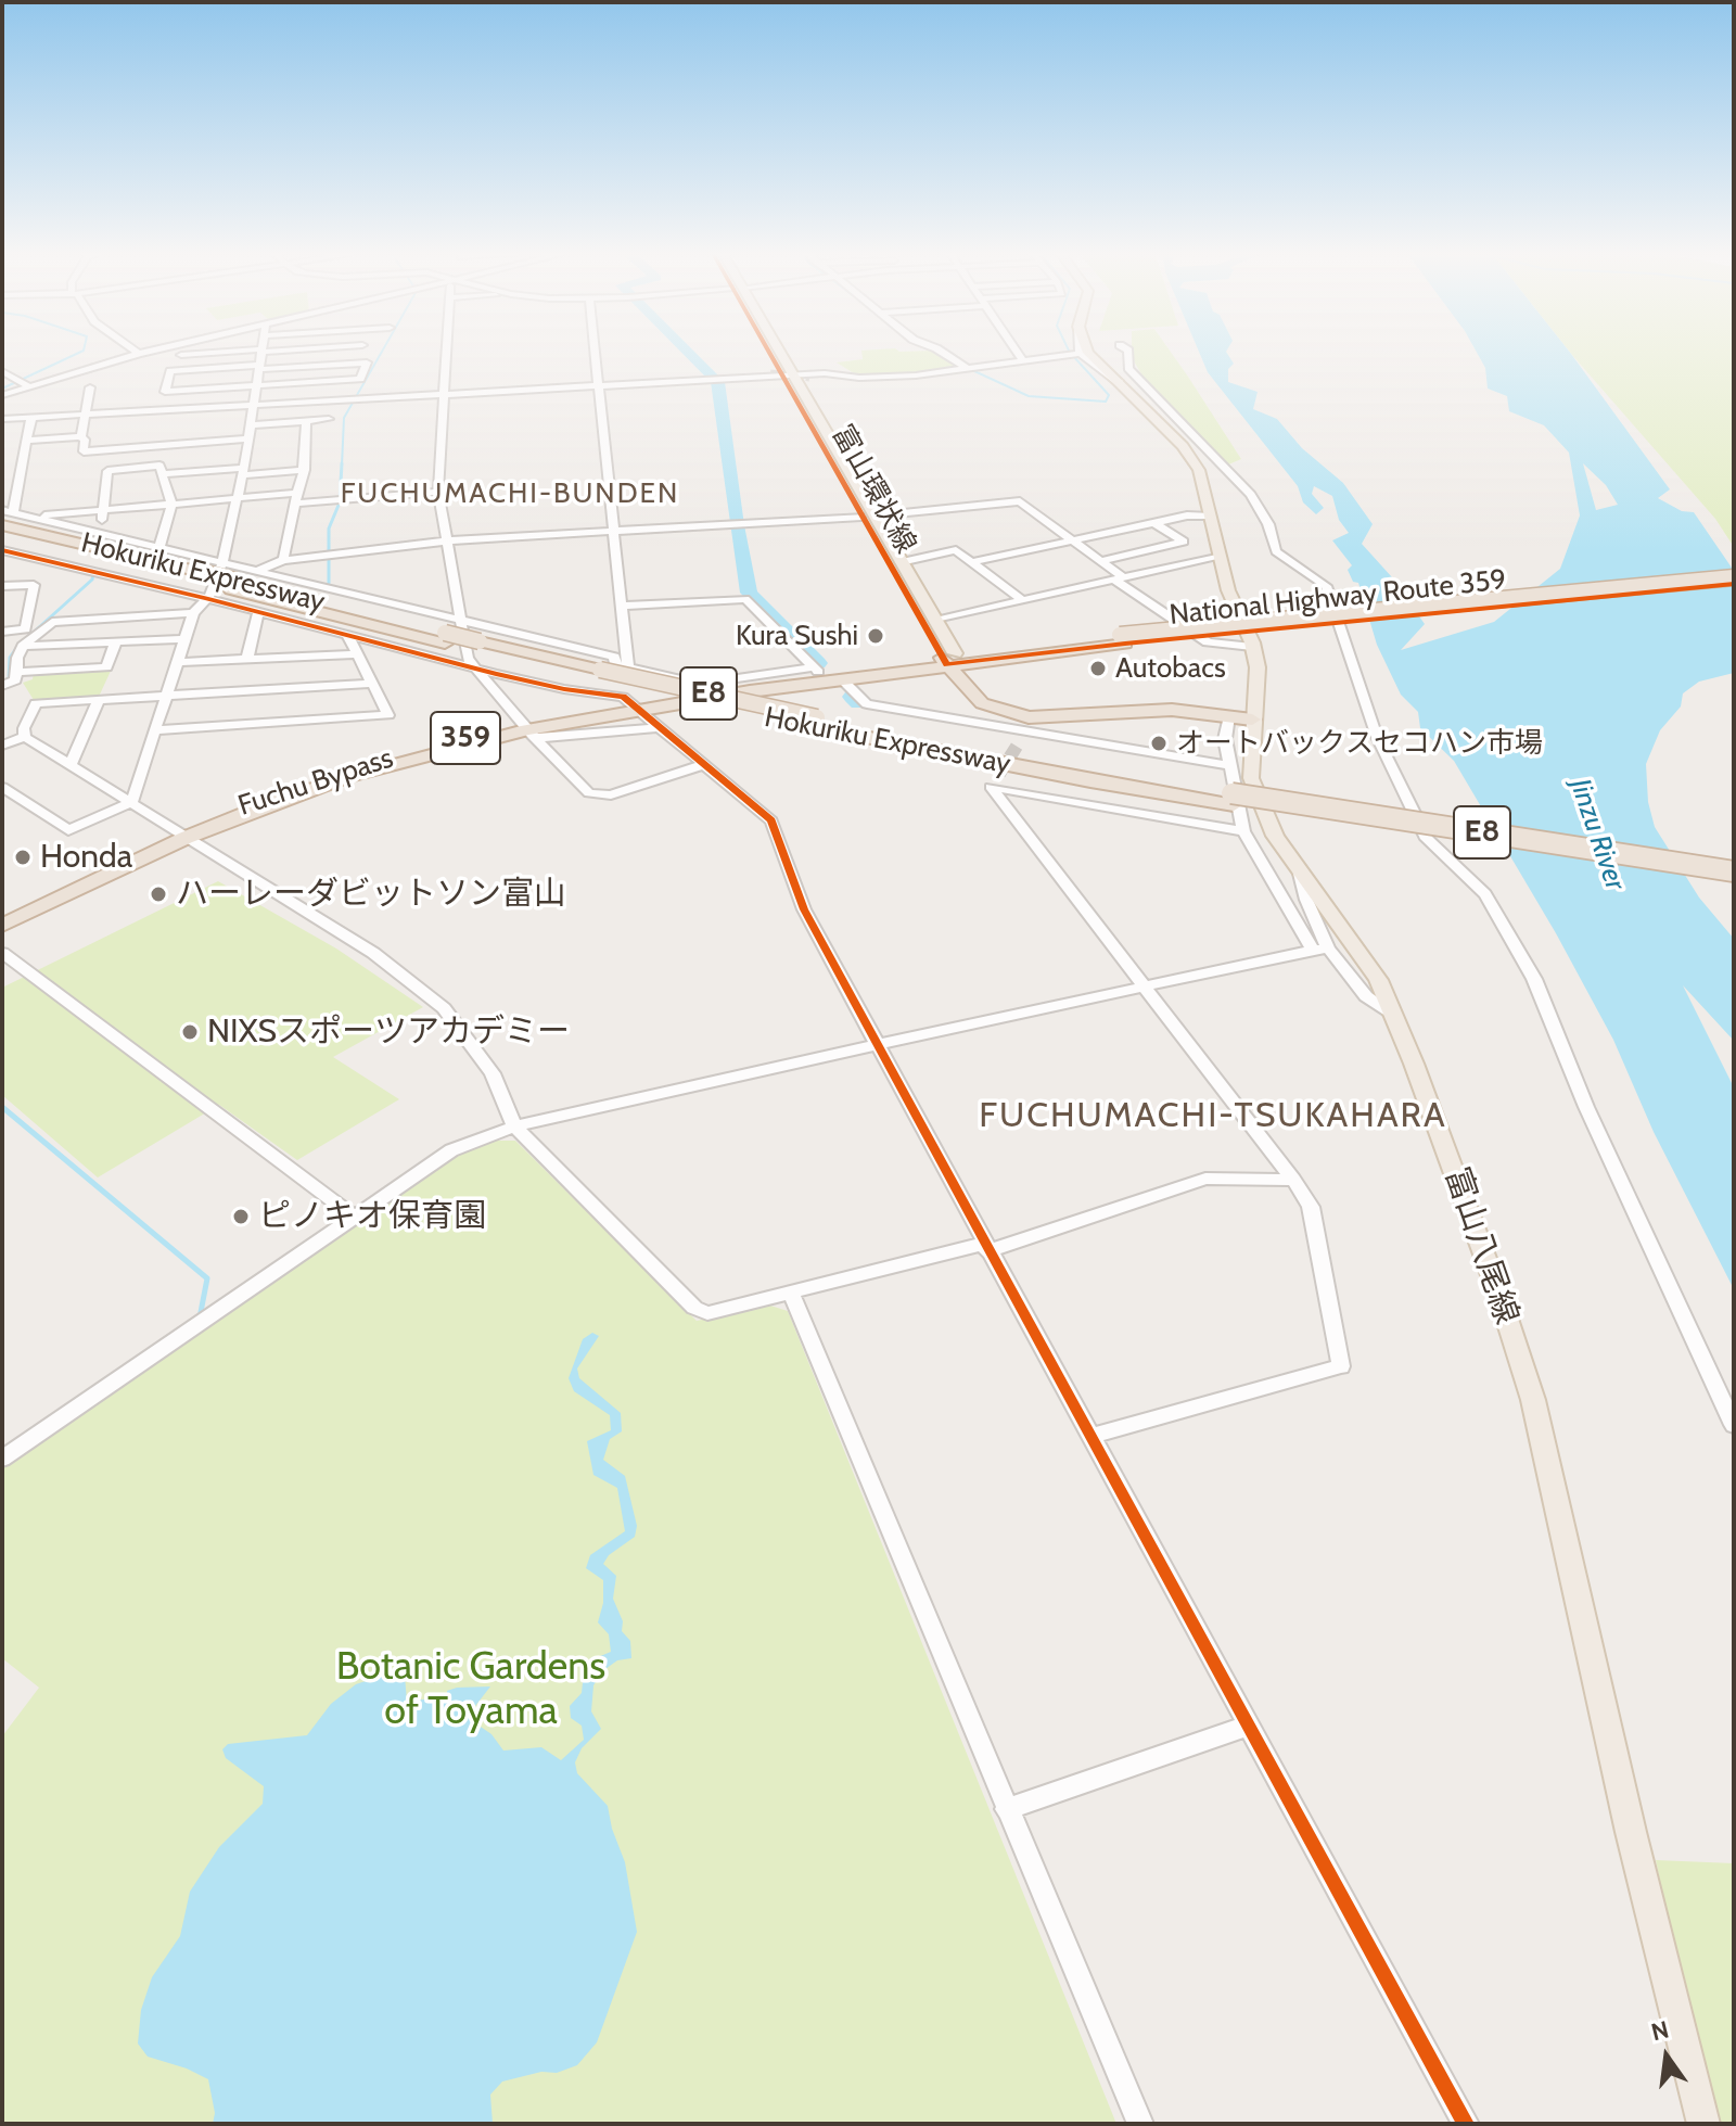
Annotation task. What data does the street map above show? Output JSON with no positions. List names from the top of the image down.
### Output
{
  "streets": {
    "highway": [
      "Hokuriku Expressway",
      "National Highway Route 359",
      "E8",
      "359",
      "Fuchu Bypass"
    ],
    "main road": ["富山環状線", "富山八尾線"]
  },
  "crossings": [
    ["富山環状線", "National Highway Route 359"],
    ["富山環状線", "Fuchu Bypass"],
    ["National Highway Route 359", "Fuchu Bypass"]
  ],
  "districts": ["FUCHUMACHI-BUNDEN", "FUCHUMACHI-TSUKAHARA"],
  "water": ["Jinzu River"],
  "parks": ["Botanic Gardens of Toyama"],
  "places": [
    "Kura Sushi",
    "Autobacs",
    "オートバックスセコハン市場",
    "Honda",
    "ハーレーダビットソン富山",
    "NIXSスポーツアカデミー",
    "ピノキオ保育園"
  ],
  "north": "top"
}
